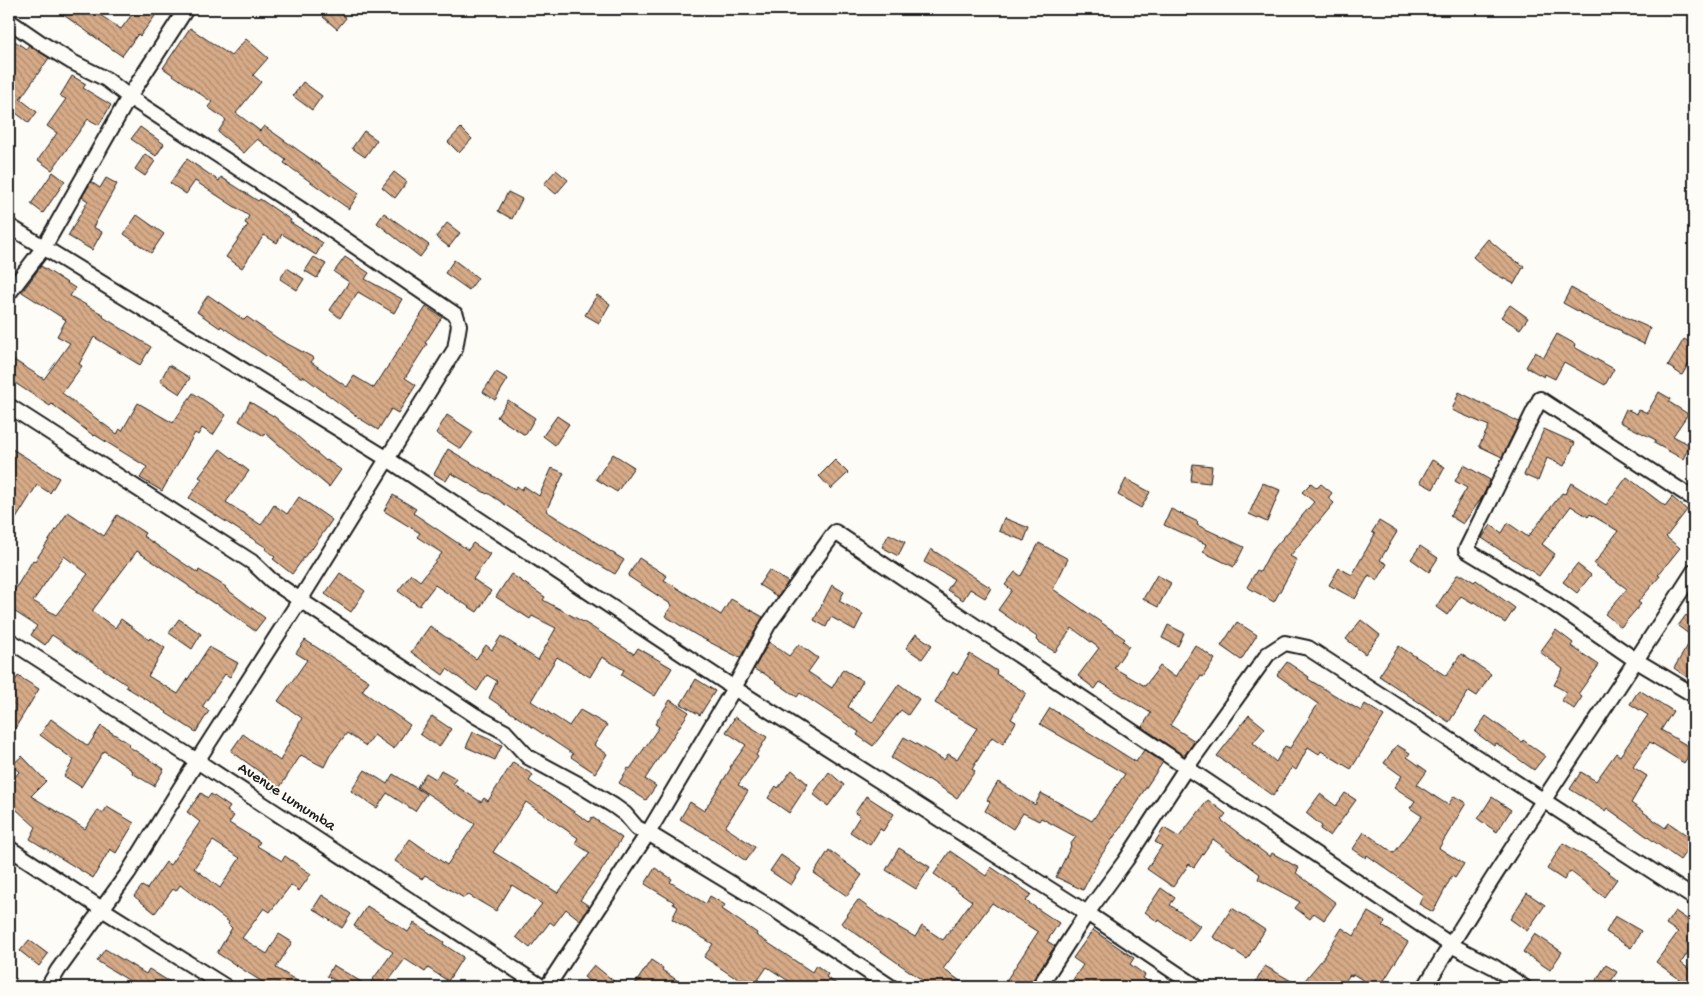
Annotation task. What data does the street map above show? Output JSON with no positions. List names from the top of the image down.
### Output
{
  "streets": {
    "street": ["Avenue Lumumba"]
  }
}
